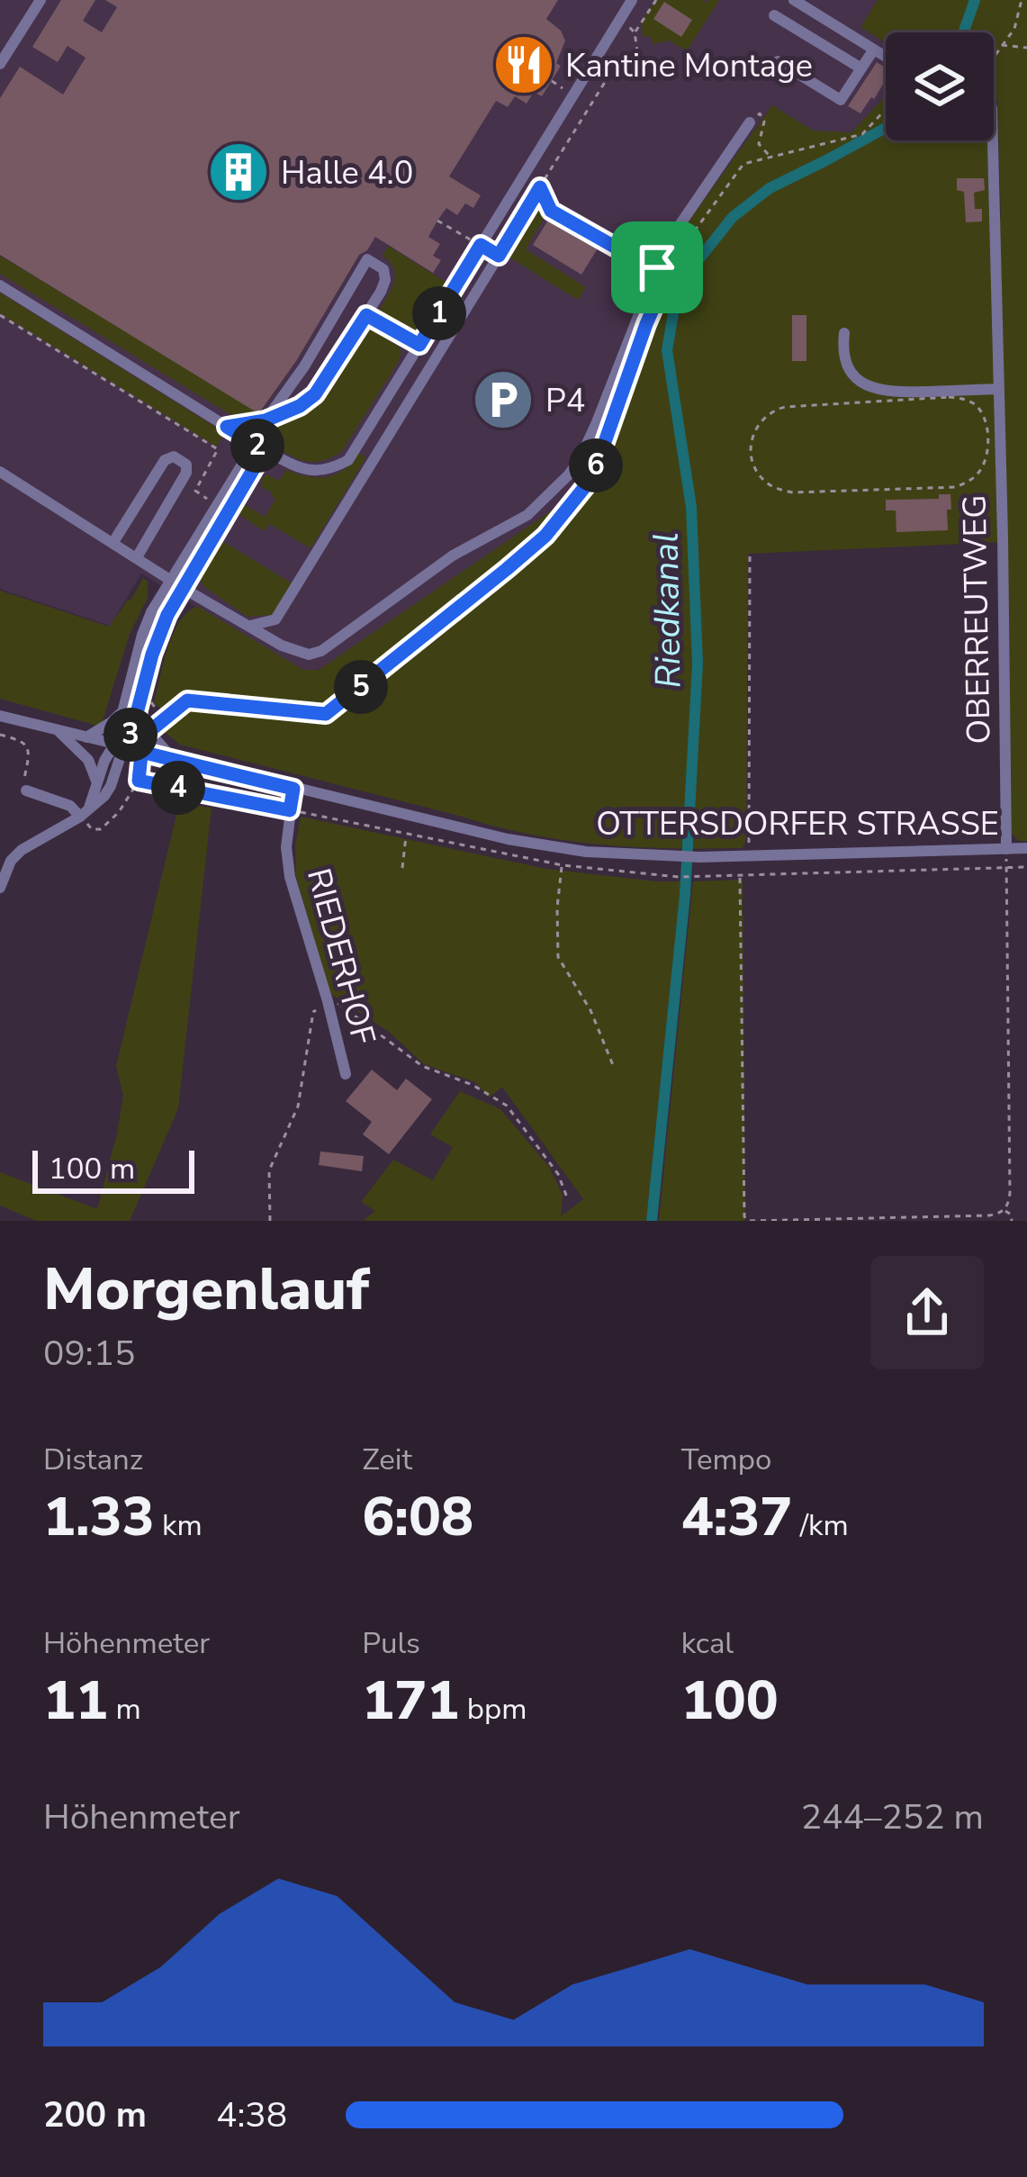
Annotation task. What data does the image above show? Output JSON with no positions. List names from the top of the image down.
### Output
{
  "streets": {
    "street": ["OBERREUTWEG", "OTTERSDORFER STRASSE", "RIEDERHOF"]
  },
  "crossings": [
    ["OBERREUTWEG", "OTTERSDORFER STRASSE"],
    ["OTTERSDORFER STRASSE", "RIEDERHOF"]
  ],
  "water": ["Riedkanal"],
  "places": {
    "restaurant": ["Kantine Montage"],
    "building": ["Halle 4.0"],
    "parking": ["P4"]
  },
  "scale_bar": "100 m",
  "page": {
    "pins": [
      "1",
      "2",
      "6",
      "5",
      "3",
      "4"
    ],
    "scale": "100 m",
    "heading": ["Morgenlauf", "09:15"],
    "stats": [
      ["Distanz", "1.33 km"],
      ["Zeit", "6:08"],
      ["Tempo", "4:37 /km"],
      ["Höhenmeter", "11 m"],
      ["Puls", "171 bpm"],
      ["kcal", "100"]
    ],
    "chart": ["Höhenmeter", "244–252 m"],
    "list": [
      {
        "name": "200 m",
        "note": "4:38"
      }
    ]
  }
}
